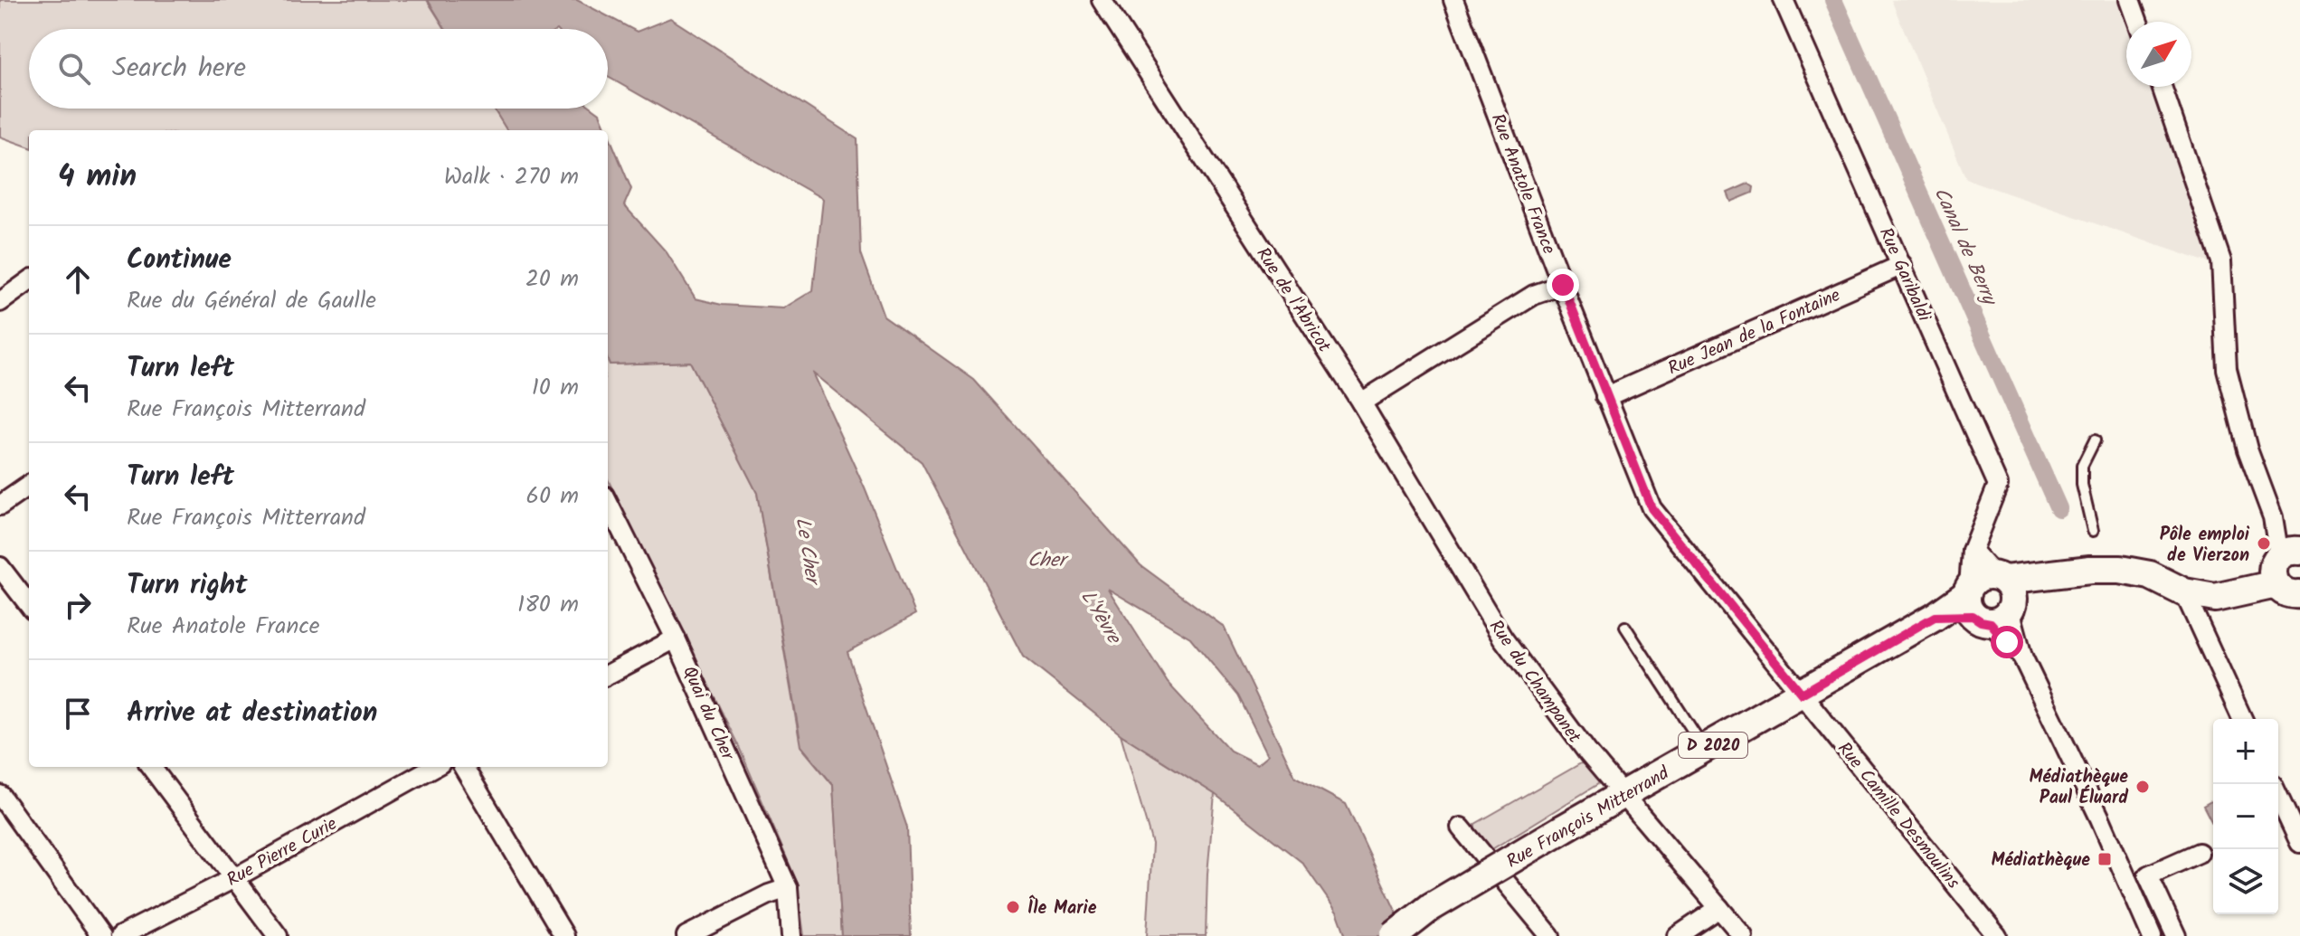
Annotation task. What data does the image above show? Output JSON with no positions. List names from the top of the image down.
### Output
{
  "streets": {
    "main road": ["D 2020", "Rue François Mitterrand"],
    "street": [
      "Rue Anatole France",
      "Rue Garibaldi",
      "Rue de l'Abricot",
      "Rue Jean de la Fontaine",
      "Rue du Champanet",
      "Quai du Cher",
      "Rue Camille Desmoulins",
      "Rue Pierre Curie"
    ]
  },
  "crossings": [
    ["Rue Anatole France", "Rue Jean de la Fontaine"],
    ["Rue Anatole France", "Rue Camille Desmoulins"],
    ["Rue Anatole France", "Rue François Mitterrand"],
    ["Rue Garibaldi", "Rue Jean de la Fontaine"],
    ["Rue Garibaldi", "Rue François Mitterrand"],
    ["Rue de l'Abricot", "Rue du Champanet"],
    ["Rue du Champanet", "Rue François Mitterrand"],
    ["Rue Camille Desmoulins", "Rue François Mitterrand"]
  ],
  "water": [
    "Canal de Berry",
    "Le Cher",
    "Cher",
    "L'Yèvre"
  ],
  "places": {
    "other": ["Pôle emploi de Vierzon", "Médiathèque Paul Éluard", "Île Marie"],
    "transit": ["Médiathèque"]
  },
  "north": "top right",
  "page": {
    "search": "Search here",
    "heading": ["4 min", "Walk · 270 m"],
    "list": [
      ["Continue", "Rue du Général de Gaulle", "20 m"],
      ["Turn left", "Rue François Mitterrand", "10 m"],
      ["Turn left", "Rue François Mitterrand", "60 m"],
      ["Turn right", "Rue Anatole France", "180 m"],
      "Arrive at destination"
    ],
    "map_buttons": ["+", "−"]
  }
}
